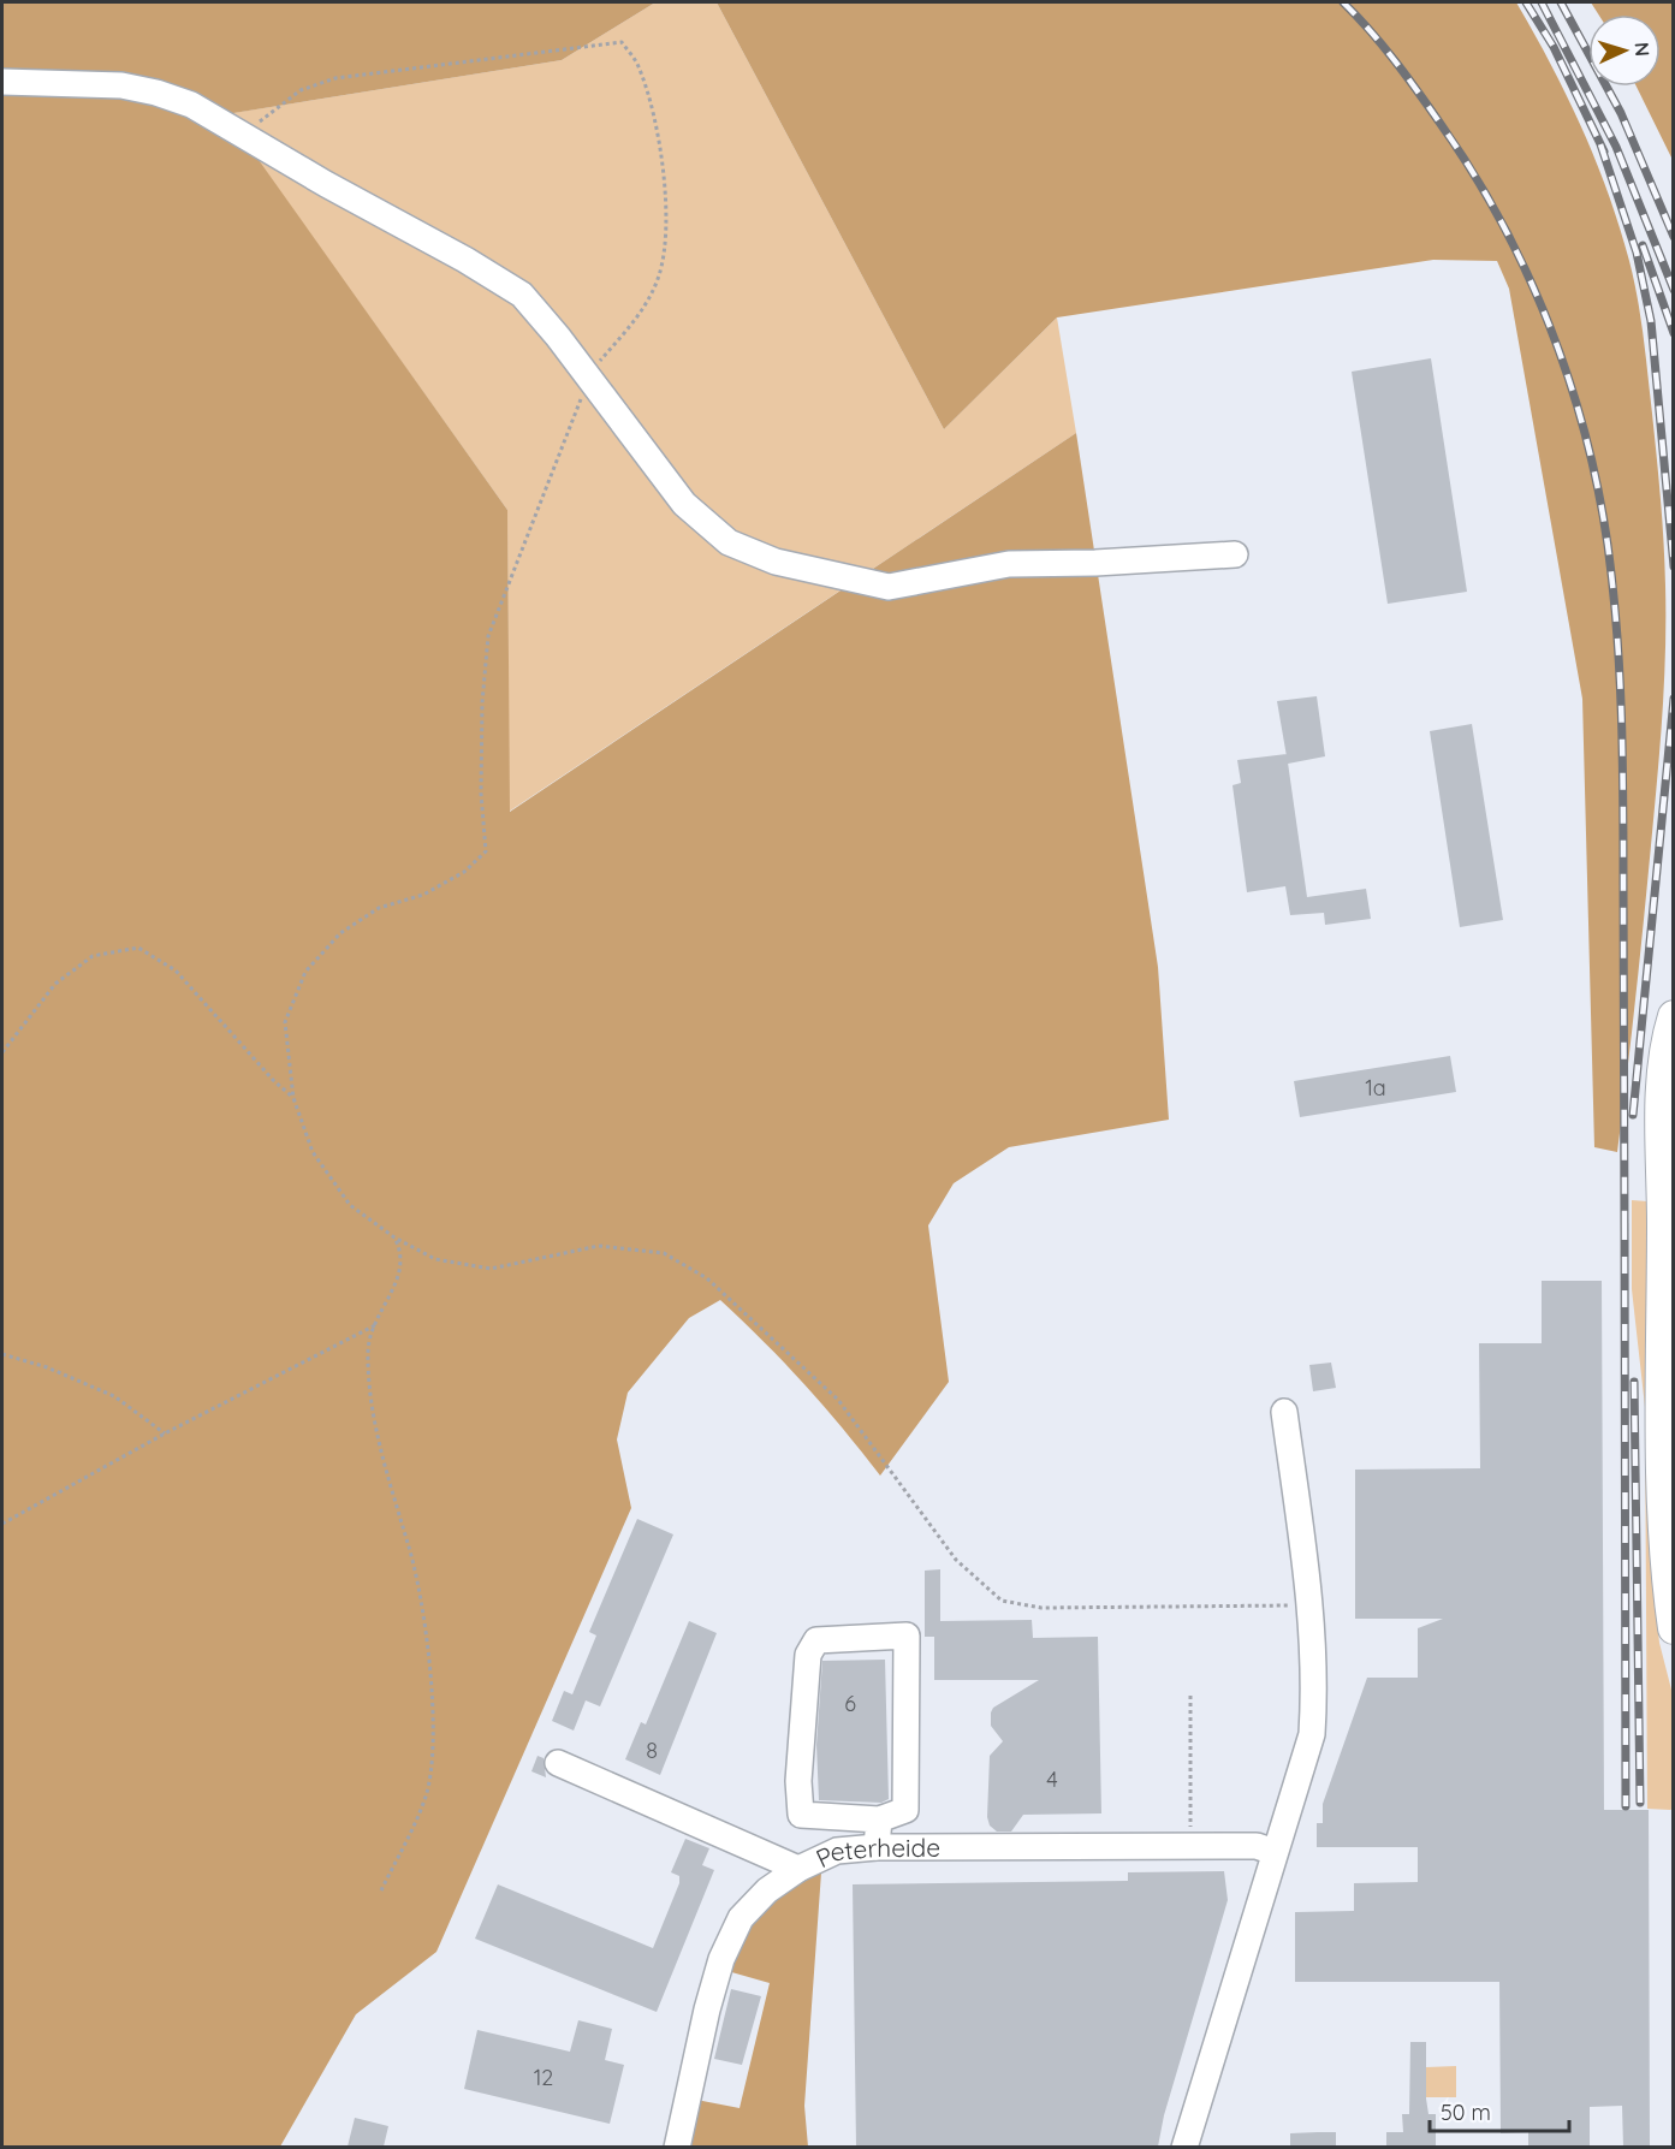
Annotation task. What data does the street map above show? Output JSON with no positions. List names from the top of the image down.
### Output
{
  "streets": {
    "street": ["Peterheide"]
  },
  "house_numbers": [
    "1a",
    "6",
    "8",
    "4",
    "12"
  ],
  "scale_bar": "50 m",
  "north": "right"
}
